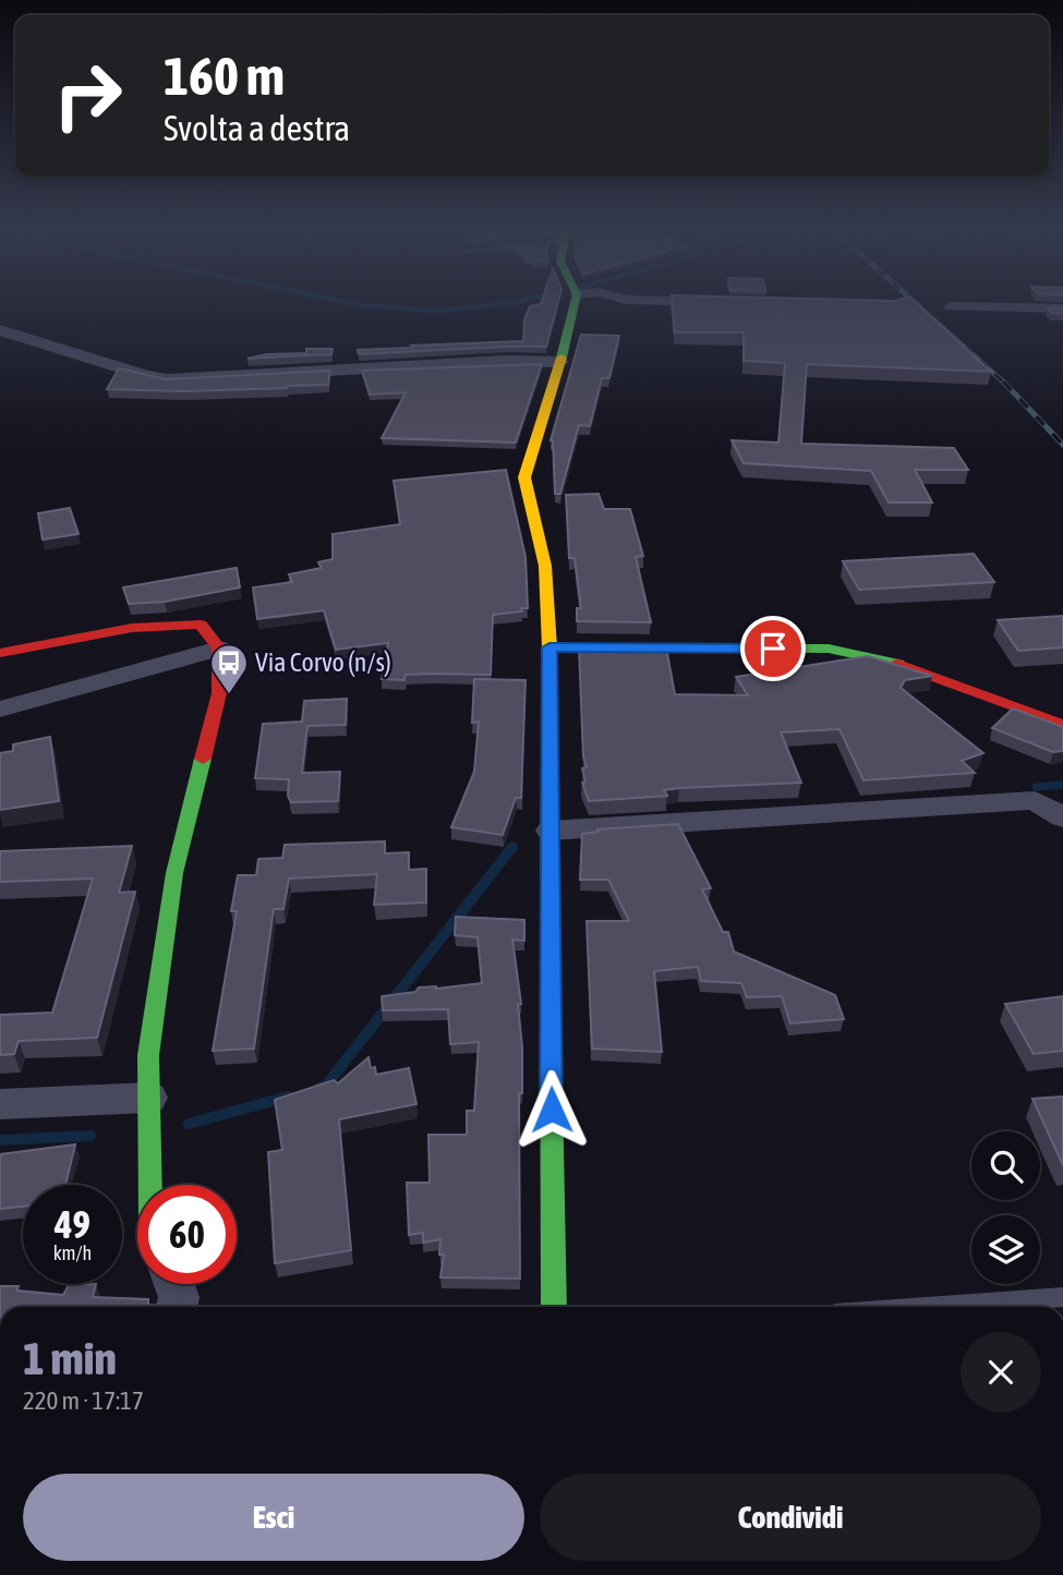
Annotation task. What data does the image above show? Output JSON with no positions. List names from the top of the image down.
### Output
{
  "places": {
    "bus stop": ["Via Corvo (n/s)"]
  },
  "page": {
    "turn": ["160 m", "Svolta a destra"],
    "speed": "49 km/h",
    "limit": "60",
    "heading": ["1 min", "220 m · 17:17"],
    "buttons": ["Esci", "Condividi"]
  }
}
